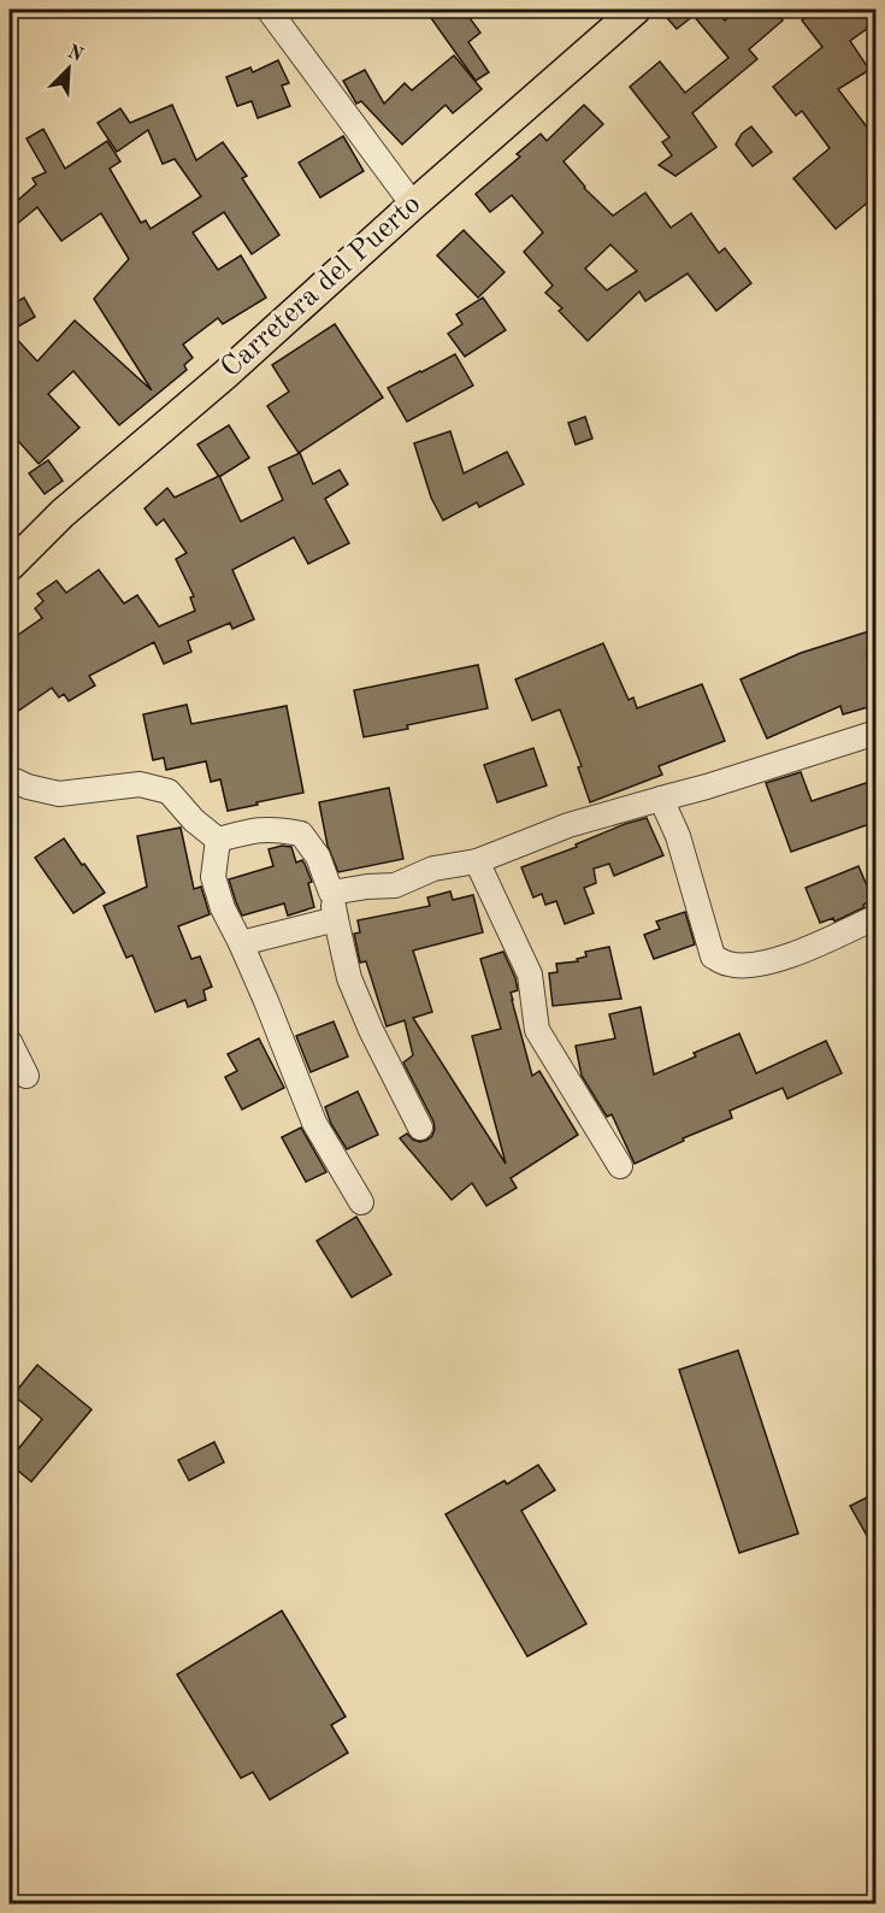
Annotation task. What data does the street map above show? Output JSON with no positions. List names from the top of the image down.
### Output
{
  "streets": {
    "main road": ["Carretera del Puerto"]
  },
  "north": "top right"
}
